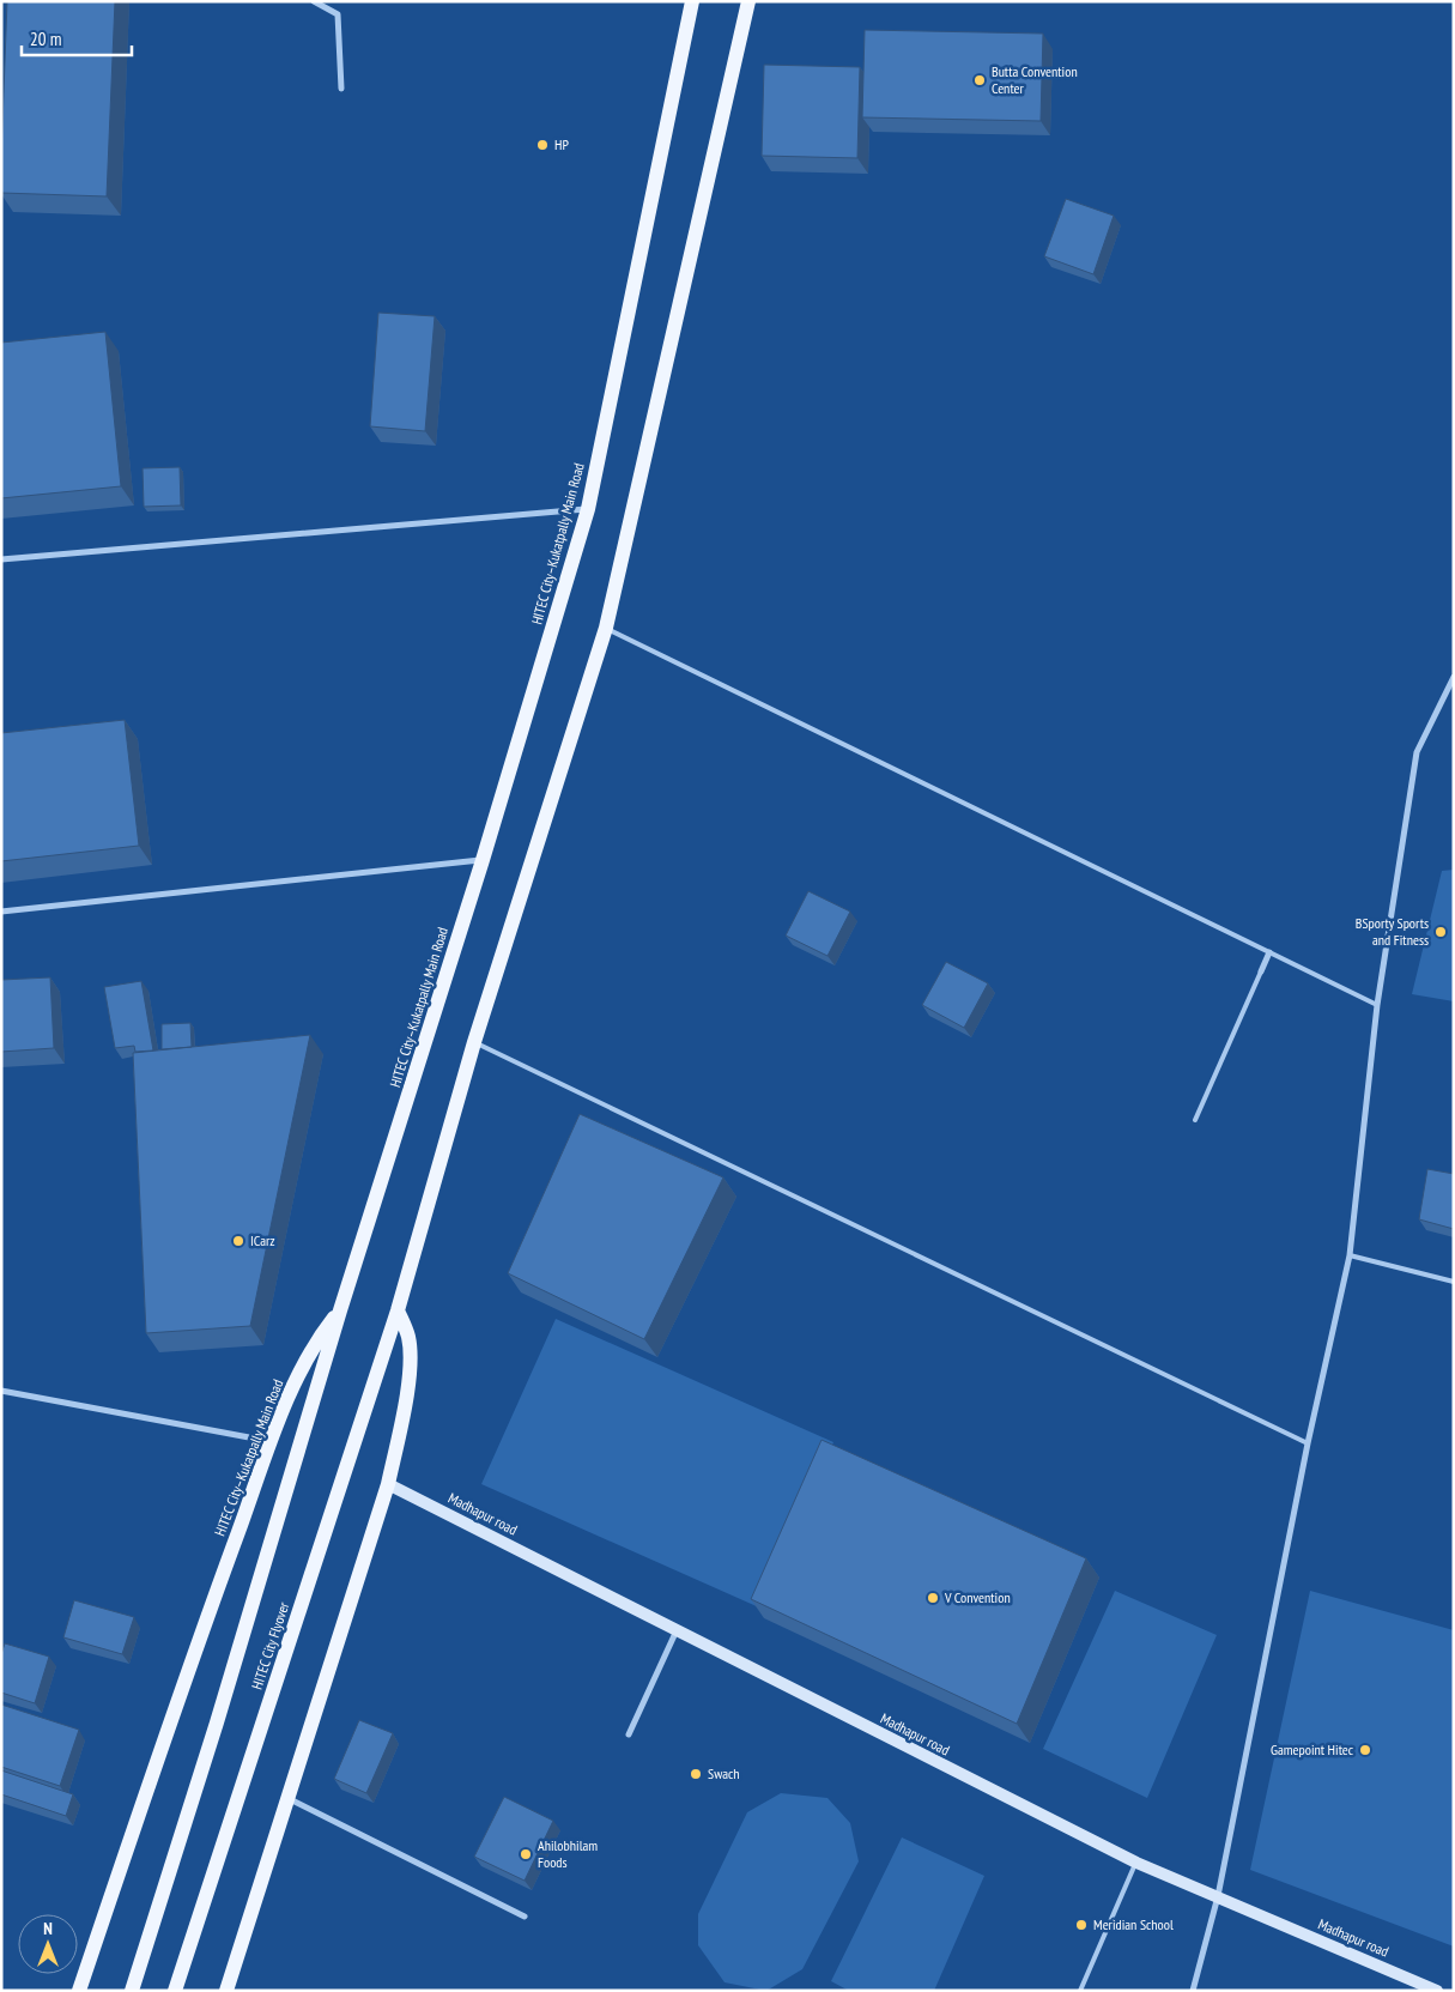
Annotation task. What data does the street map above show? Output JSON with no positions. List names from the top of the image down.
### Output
{
  "streets": {
    "main road": ["HITEC City–Kukatpally Main Road", "HITEC City Flyover"],
    "street": ["Madhapur road"]
  },
  "crossings": [
    ["HITEC City–Kukatpally Main Road", "HITEC City Flyover"]
  ],
  "places": [
    "Butta Convention Center",
    "HP",
    "BSporty Sports and Fitness",
    "ICarz",
    "V Convention",
    "Gamepoint Hitec",
    "Swach",
    "Ahilobhilam Foods",
    "Meridian School"
  ],
  "scale_bar": "20 m",
  "north": "top"
}
